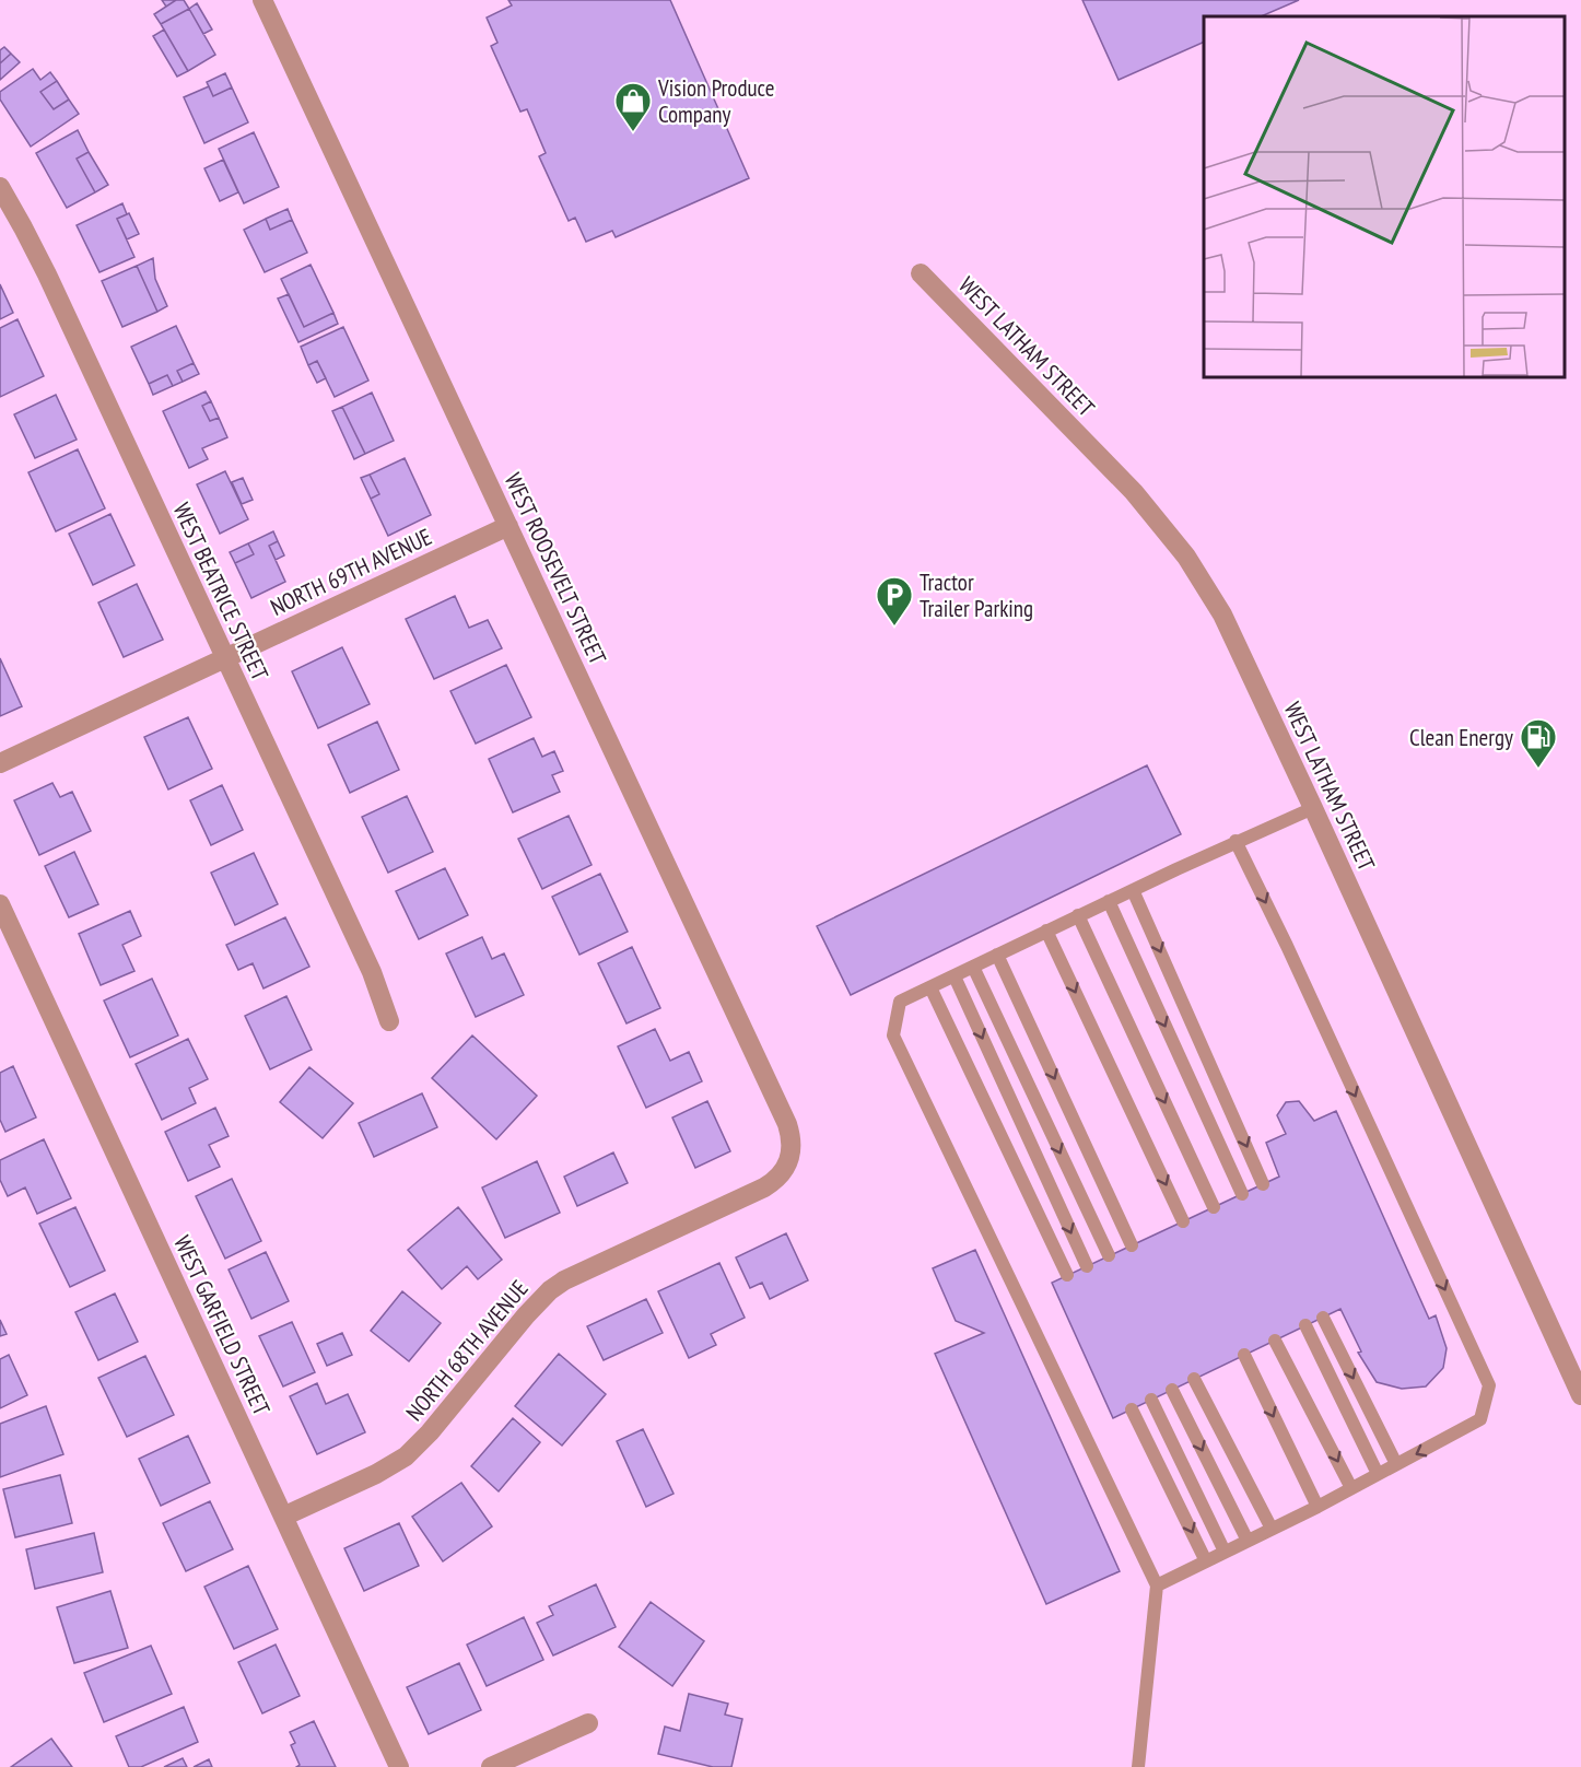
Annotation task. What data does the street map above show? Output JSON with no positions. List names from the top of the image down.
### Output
{
  "streets": {
    "street": [
      "WEST LATHAM STREET",
      "WEST ROOSEVELT STREET",
      "NORTH 69TH AVENUE",
      "WEST BEATRICE STREET",
      "WEST GARFIELD STREET",
      "NORTH 68TH AVENUE"
    ]
  },
  "crossings": [
    ["WEST ROOSEVELT STREET", "NORTH 69TH AVENUE"],
    ["WEST ROOSEVELT STREET", "NORTH 68TH AVENUE"],
    ["NORTH 69TH AVENUE", "WEST BEATRICE STREET"],
    ["WEST GARFIELD STREET", "NORTH 68TH AVENUE"]
  ],
  "places": {
    "shop": ["Vision Produce Company"],
    "parking": ["Tractor Trailer Parking"],
    "fuel station": ["Clean Energy"]
  }
}
